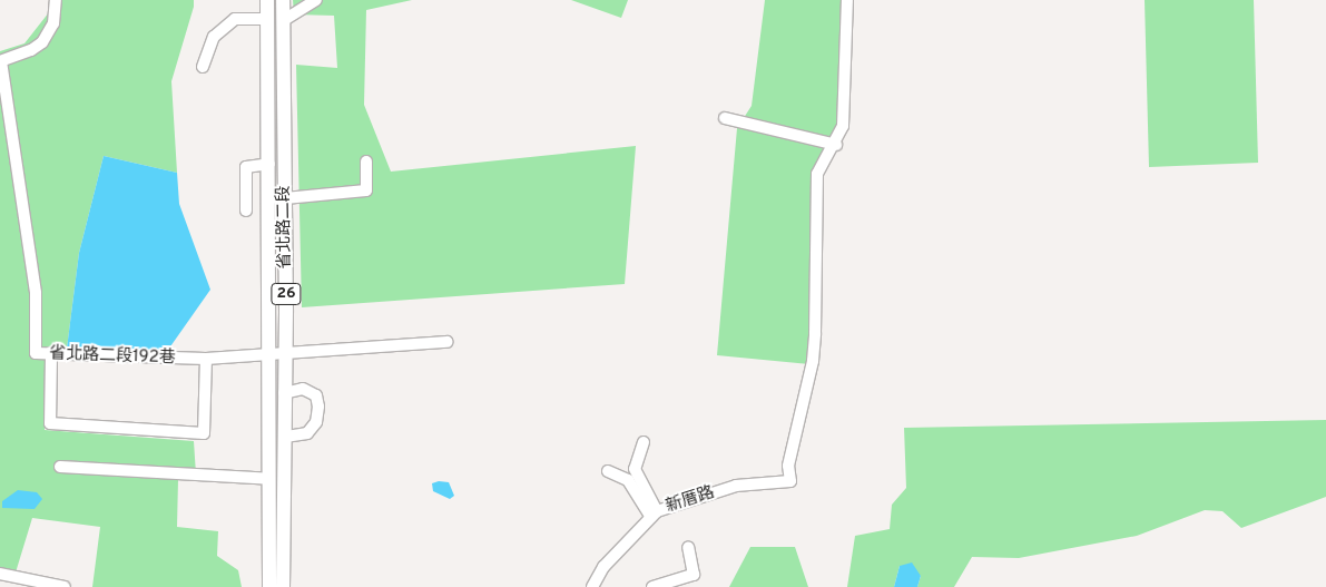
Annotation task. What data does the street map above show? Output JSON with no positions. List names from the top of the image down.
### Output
{
  "streets": {
    "main road": ["省北路二段", "26"],
    "street": ["省北路二段192巷", "新厝路"]
  },
  "crossings": [
    ["省北路二段", "省北路二段192巷"]
  ]
}
